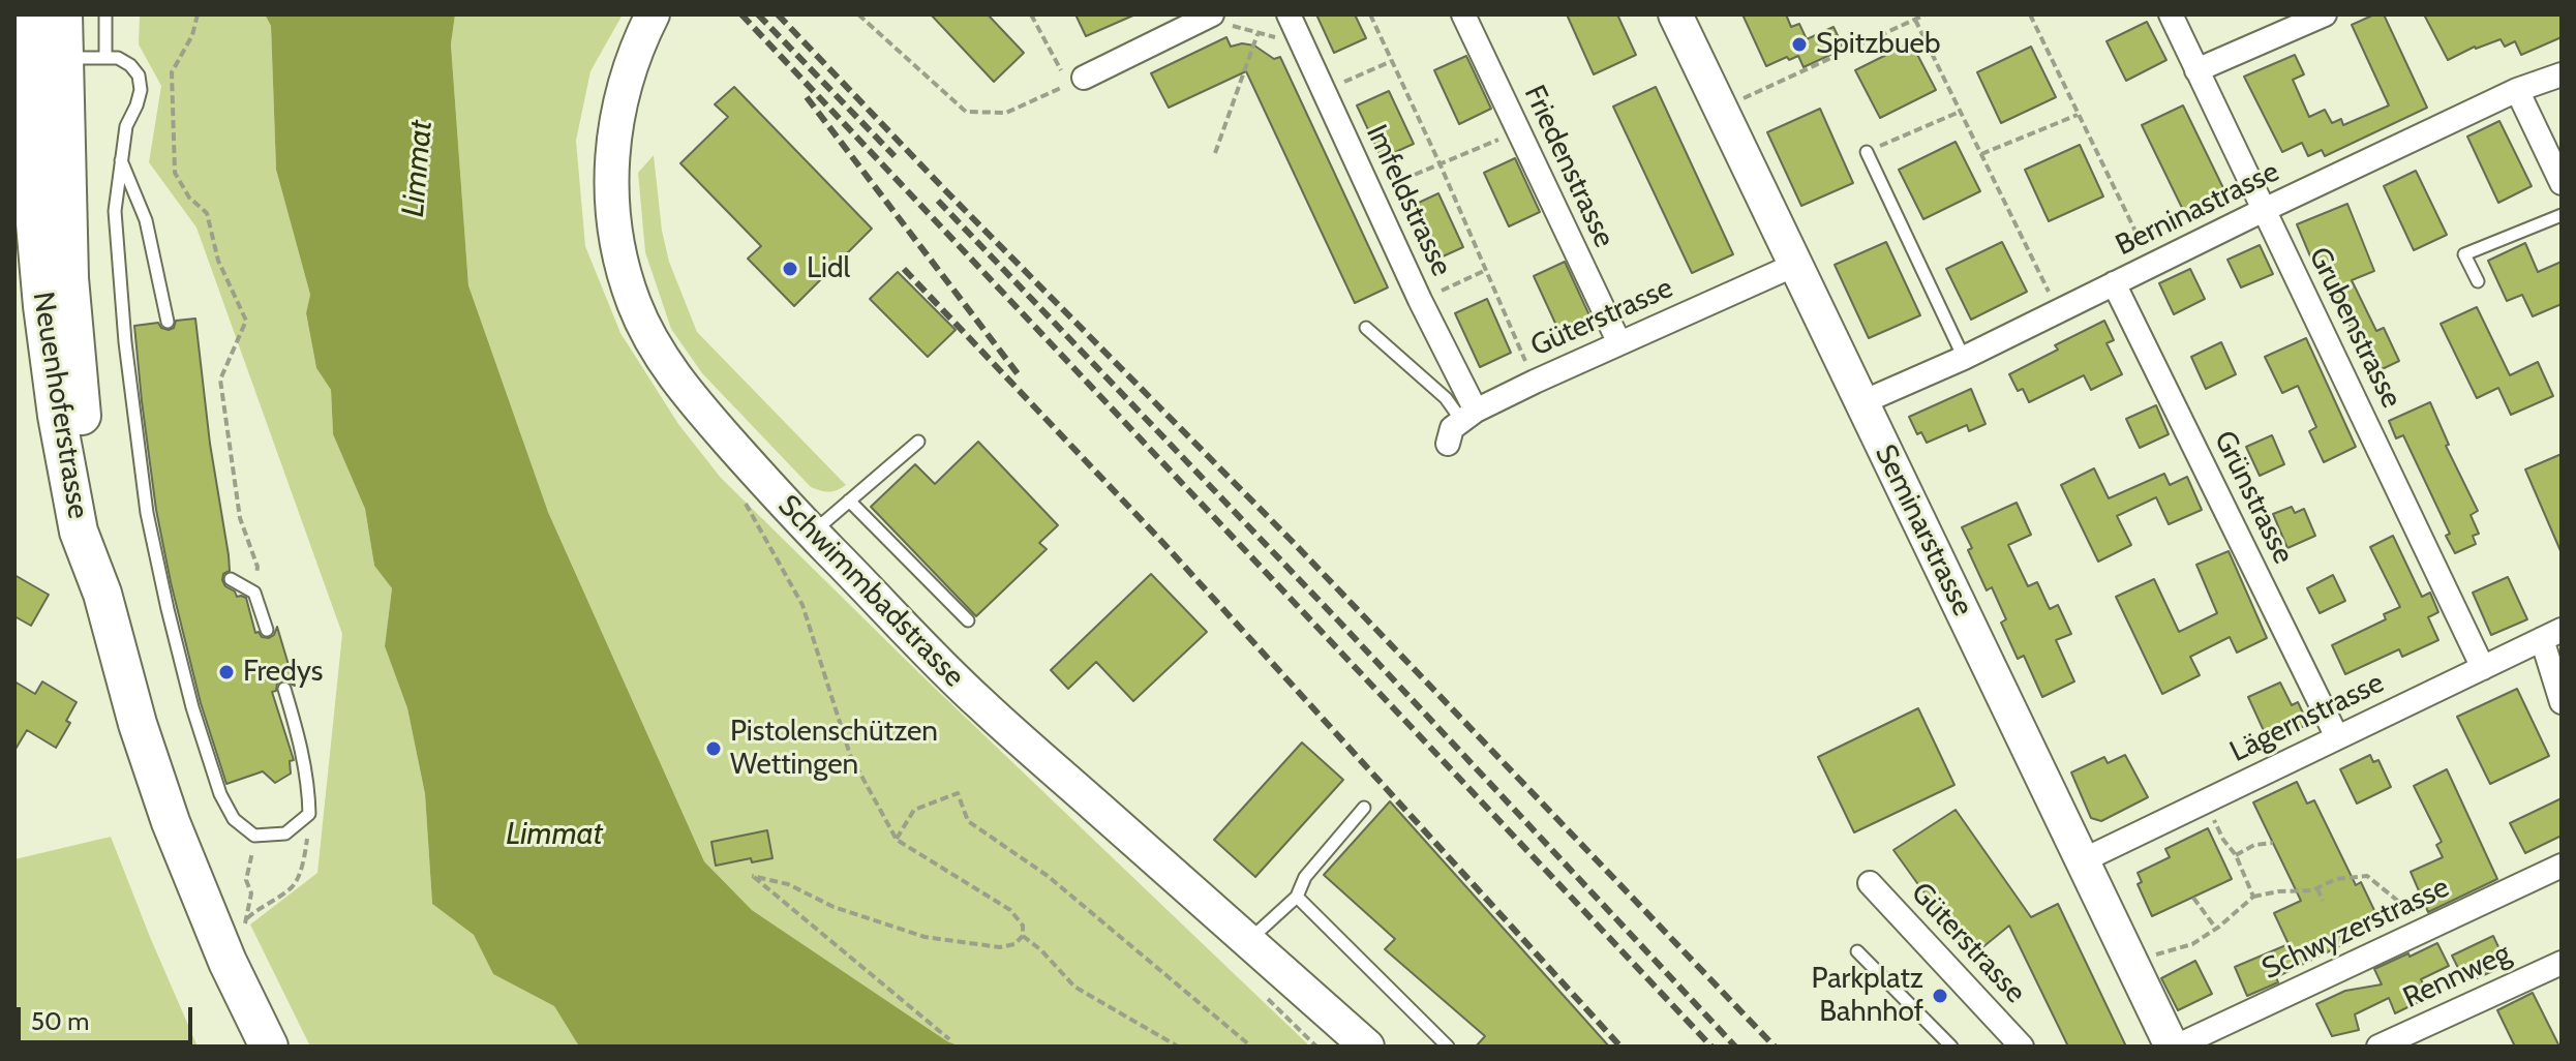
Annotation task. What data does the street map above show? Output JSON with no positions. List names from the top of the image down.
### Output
{
  "streets": {
    "main road": ["Neuenhoferstrasse", "Seminarstrasse", "Schwimmbadstrasse"],
    "street": [
      "Friedenstrasse",
      "Imfeldstrasse",
      "Berninastrasse",
      "Güterstrasse",
      "Grubenstrasse",
      "Grünstrasse",
      "Lägernstrasse",
      "Schwyzerstrasse",
      "Rennweg"
    ]
  },
  "crossings": [
    ["Friedenstrasse", "Güterstrasse"],
    ["Imfeldstrasse", "Güterstrasse"],
    ["Berninastrasse", "Grubenstrasse"],
    ["Berninastrasse", "Grünstrasse"],
    ["Berninastrasse", "Seminarstrasse"],
    ["Güterstrasse", "Seminarstrasse"],
    ["Grubenstrasse", "Lägernstrasse"],
    ["Grünstrasse", "Lägernstrasse"],
    ["Seminarstrasse", "Lägernstrasse"],
    ["Seminarstrasse", "Schwyzerstrasse"]
  ],
  "water": ["Limmat"],
  "places": [
    "Spitzbueb",
    "Lidl",
    "Fredys",
    "Pistolenschützen Wettingen",
    "Parkplatz Bahnhof"
  ],
  "scale_bar": "50 m"
}
